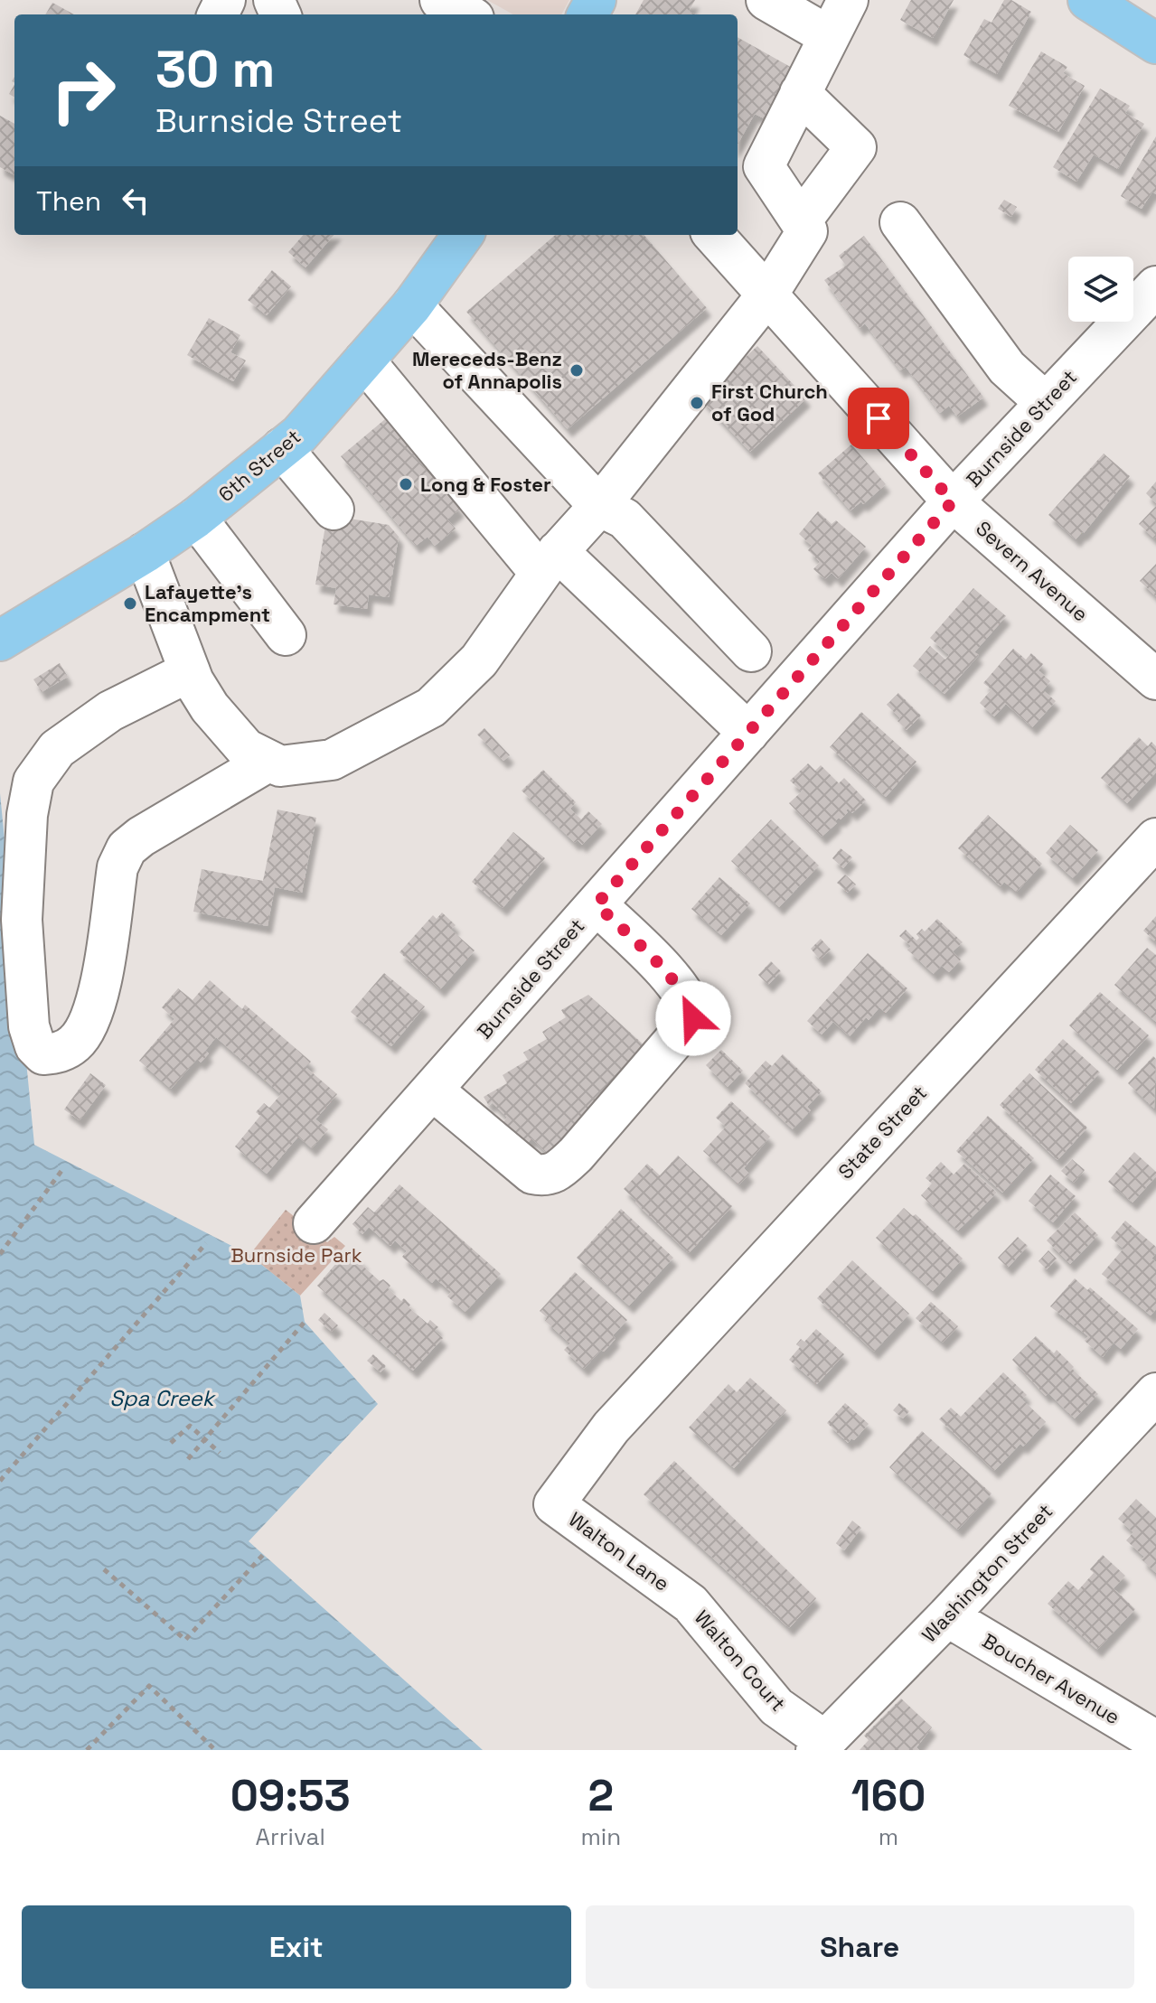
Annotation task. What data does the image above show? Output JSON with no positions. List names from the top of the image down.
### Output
{
  "streets": {
    "main road": ["6th Street"],
    "street": [
      "Burnside Street",
      "Severn Avenue",
      "State Street",
      "Walton Lane",
      "Washington Street",
      "Walton Court",
      "Boucher Avenue"
    ]
  },
  "crossings": [
    ["Burnside Street", "Severn Avenue"],
    ["State Street", "Walton Lane"],
    ["Walton Lane", "Walton Court"],
    ["Washington Street", "Walton Court"],
    ["Washington Street", "Boucher Avenue"]
  ],
  "water": ["Spa Creek"],
  "parks": ["Burnside Park"],
  "places": [
    "Mereceds-Benz of Annapolis",
    "First Church of God",
    "Long & Foster",
    "Lafayette's Encampment"
  ],
  "page": {
    "turn": ["30 m", "Burnside Street"],
    "then": "Then",
    "eta": [
      "09:53",
      "Arrival",
      "2",
      "min",
      "160",
      "m"
    ],
    "buttons": ["Exit", "Share"]
  }
}
